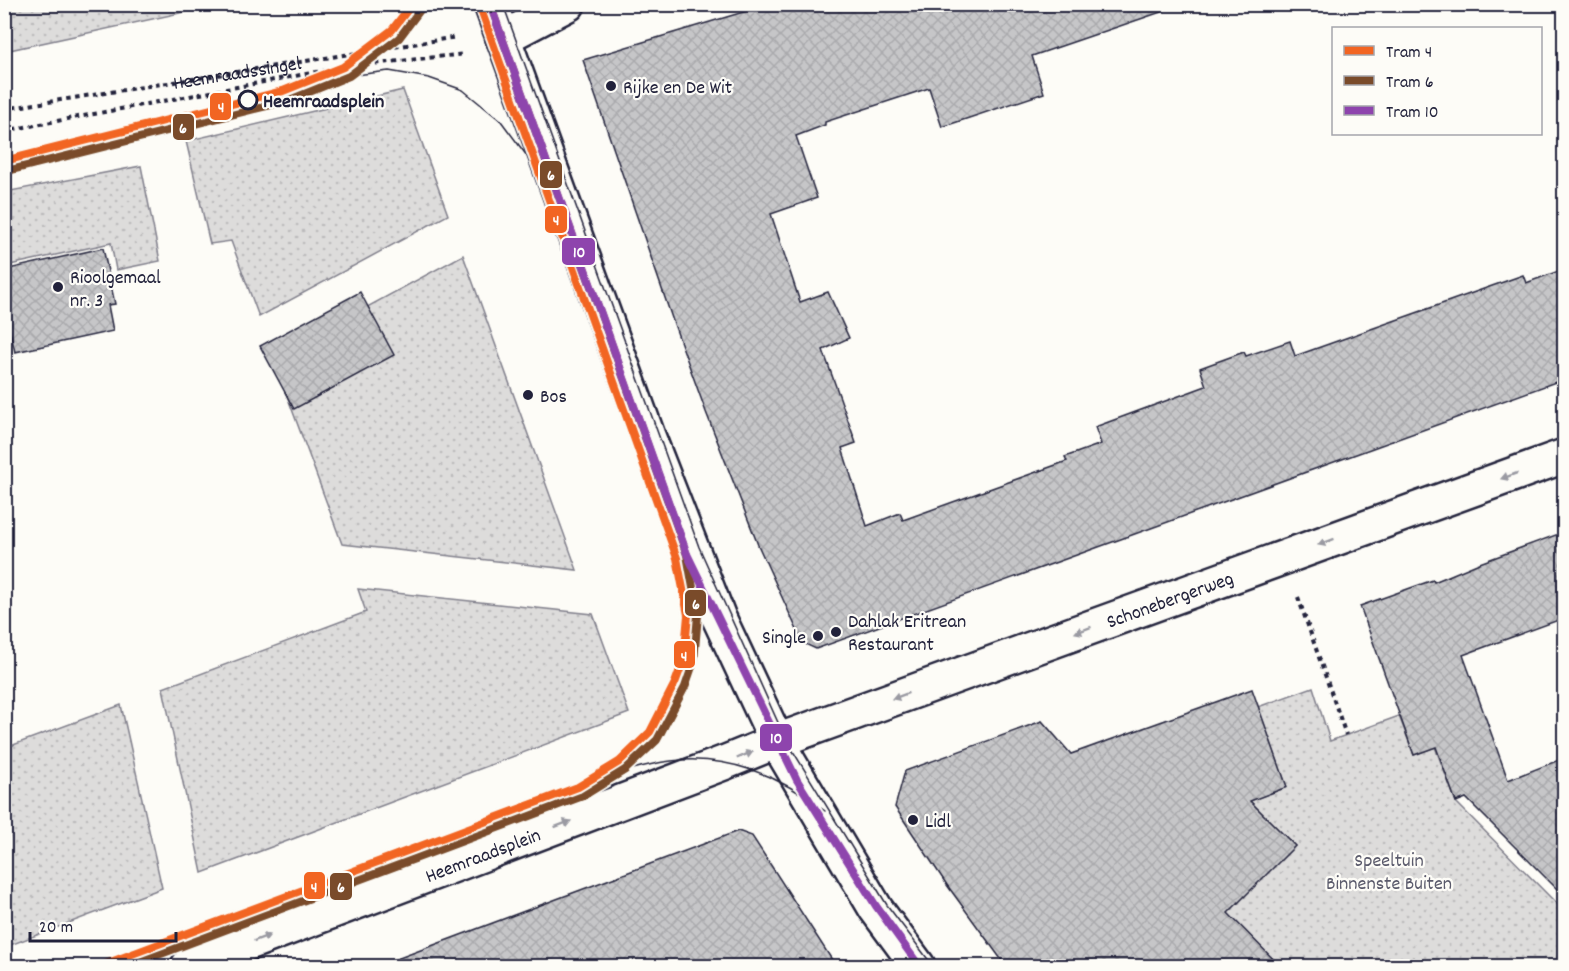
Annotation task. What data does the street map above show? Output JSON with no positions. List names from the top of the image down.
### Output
{
  "streets": {
    "street": ["Schonebergerweg", "Heemraadsplein"],
    "path": ["Heemraadssingel"]
  },
  "crossings": [
    ["Schonebergerweg", "Heemraadsplein"]
  ],
  "one_way": ["Schonebergerweg", "Heemraadsplein"],
  "parks": ["Speeltuin Binnenste Buiten"],
  "places": [
    "Rijke en De Wit",
    "Heemraadsplein",
    "Rioolgemaal nr. 3",
    "Bos",
    "Dahlak Eritrean Restaurant",
    "Single",
    "Lidl"
  ],
  "lines": ["tram line 4", "tram line 6", "tram line 10"],
  "legend": ["Tram 4", "Tram 6", "Tram 10"],
  "scale_bar": "20 m"
}
